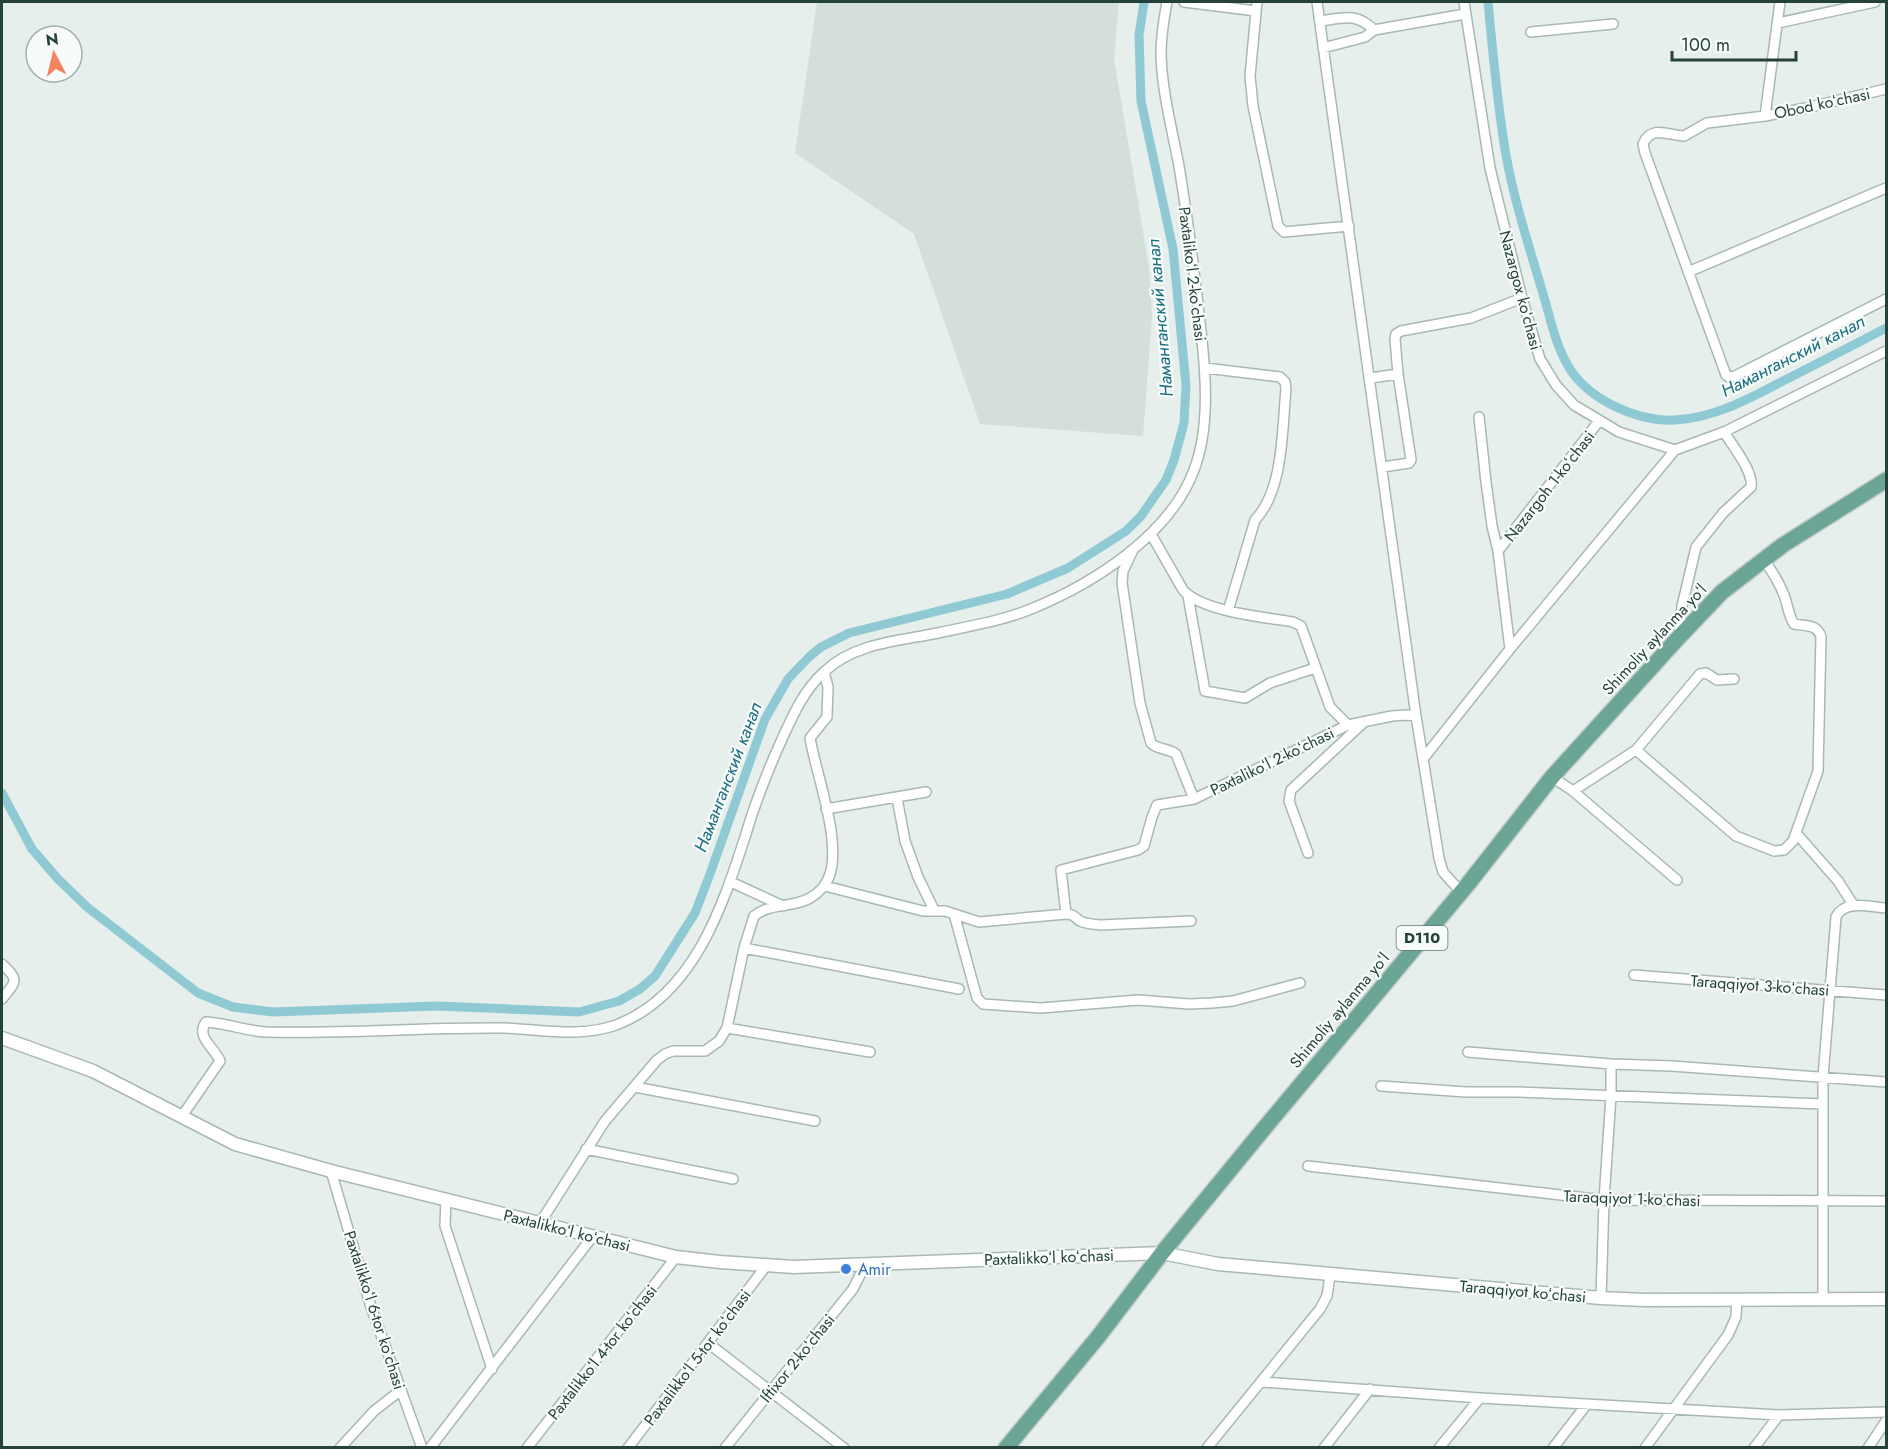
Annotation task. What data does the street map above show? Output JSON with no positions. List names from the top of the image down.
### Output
{
  "streets": {
    "main road": ["Shimoliy aylanma yoʻl", "D110"],
    "street": [
      "Obod koʻchasi",
      "Paxtalikoʻl 2-koʻchasi",
      "Nazargox koʻchasi",
      "Nazargoh 1-koʻchasi",
      "Taraqqiyot 3-koʻchasi",
      "Taraqqiyot 1-koʻchasi",
      "Paxtalikkoʻl koʻchasi",
      "Taraqqiyot koʻchasi",
      "Paxtalikkoʻl 6-tor koʻchasi",
      "Paxtalikkoʻl 4-tor koʻchasi",
      "Paxtalikkoʻl 5-tor koʻchasi",
      "Iftixor 2-koʻchasi"
    ]
  },
  "crossings": [
    ["Nazargox koʻchasi", "Nazargoh 1-koʻchasi"],
    ["Shimoliy aylanma yoʻl", "Paxtalikkoʻl koʻchasi"],
    ["Shimoliy aylanma yoʻl", "Taraqqiyot koʻchasi"],
    ["Paxtalikkoʻl koʻchasi", "Taraqqiyot koʻchasi"],
    ["Paxtalikkoʻl koʻchasi", "Paxtalikkoʻl 6-tor koʻchasi"],
    ["Paxtalikkoʻl koʻchasi", "Paxtalikkoʻl 4-tor koʻchasi"],
    ["Paxtalikkoʻl koʻchasi", "Paxtalikkoʻl 5-tor koʻchasi"],
    ["Paxtalikkoʻl koʻchasi", "Iftixor 2-koʻchasi"]
  ],
  "water": ["Наманганский канал"],
  "places": ["Amir"],
  "scale_bar": "100 m",
  "north": "top"
}
